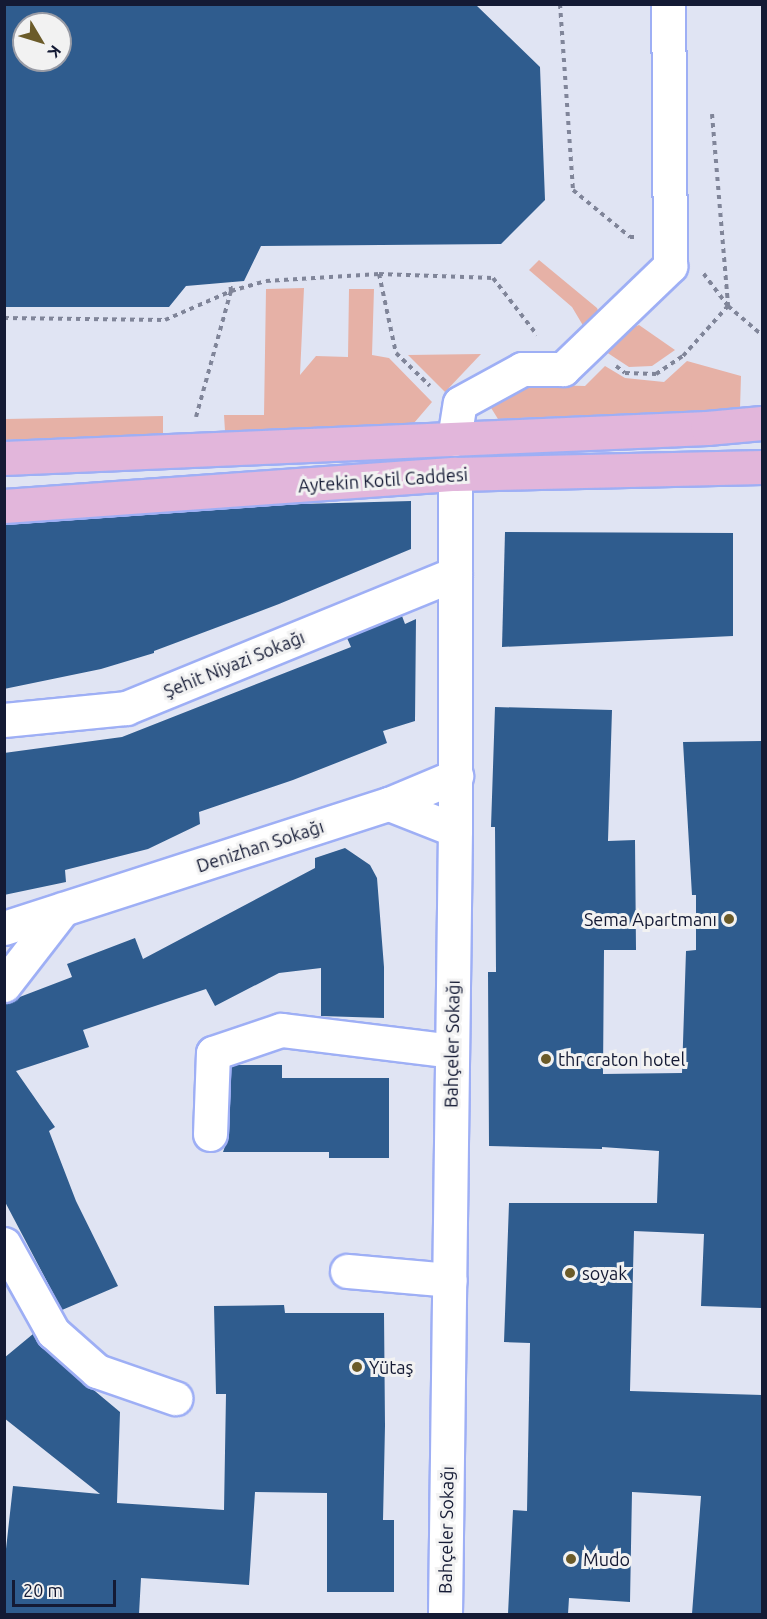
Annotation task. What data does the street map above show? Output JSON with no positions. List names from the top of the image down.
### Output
{
  "streets": {
    "main road": ["Aytekin Kotil Caddesi"],
    "street": ["Şehit Niyazi Sokağı", "Denizhan Sokağı", "Bahçeler Sokağı"]
  },
  "crossings": [
    ["Aytekin Kotil Caddesi", "Bahçeler Sokağı"],
    ["Şehit Niyazi Sokağı", "Bahçeler Sokağı"],
    ["Denizhan Sokağı", "Bahçeler Sokağı"]
  ],
  "places": [
    "Sema Apartmanı",
    "thr craton hotel",
    "soyak",
    "Yütaş",
    "Mudo"
  ],
  "scale_bar": "20 m",
  "north": "bottom right"
}
